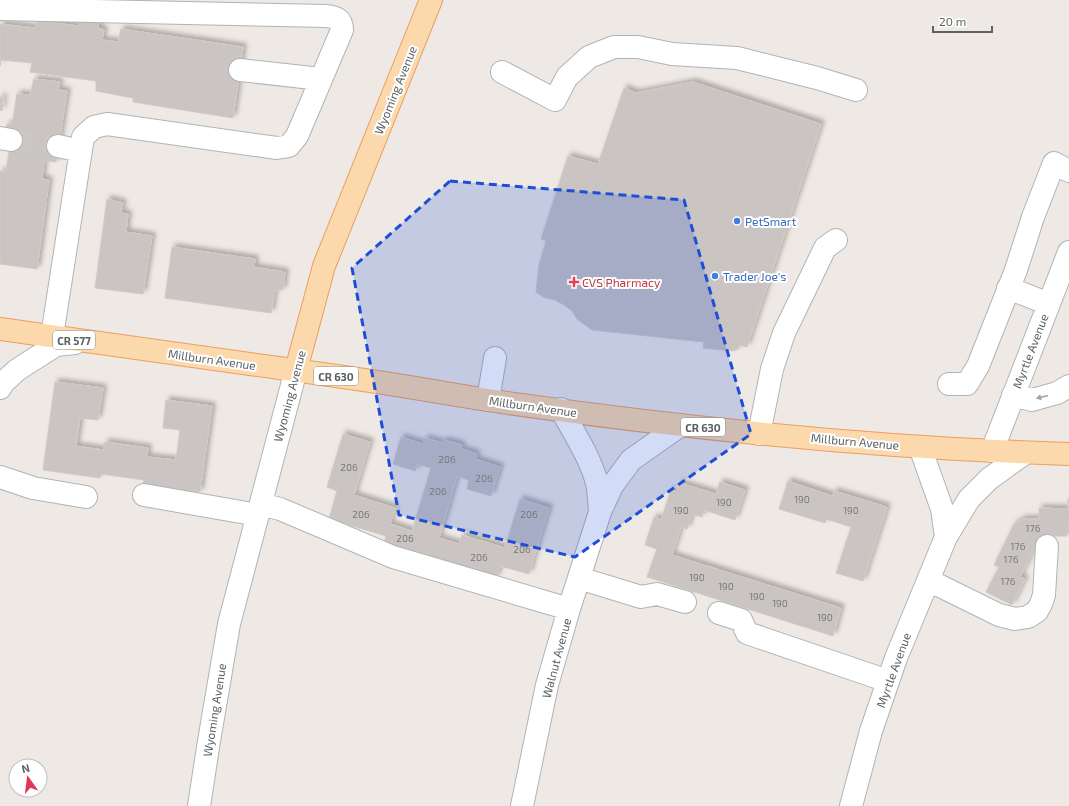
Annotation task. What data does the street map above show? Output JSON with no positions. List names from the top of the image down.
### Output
{
  "streets": {
    "main road": [
      "Wyoming Avenue",
      "CR 577",
      "Millburn Avenue",
      "CR 630"
    ],
    "street": ["Myrtle Avenue", "Walnut Avenue"]
  },
  "crossings": [
    ["Wyoming Avenue", "Millburn Avenue"],
    ["Myrtle Avenue", "Millburn Avenue"],
    ["Millburn Avenue", "Walnut Avenue"]
  ],
  "places": {
    "other": ["PetSmart", "Trader Joe's"],
    "health": ["CVS Pharmacy"]
  },
  "house_numbers": [
    "206",
    "206",
    "206",
    "206",
    "190",
    "190",
    "190",
    "190",
    "206",
    "206",
    "176",
    "206",
    "176",
    "206",
    "206",
    "176",
    "190",
    "176",
    "190",
    "190",
    "190",
    "190"
  ],
  "scale_bar": "20 m",
  "north": "top"
}
